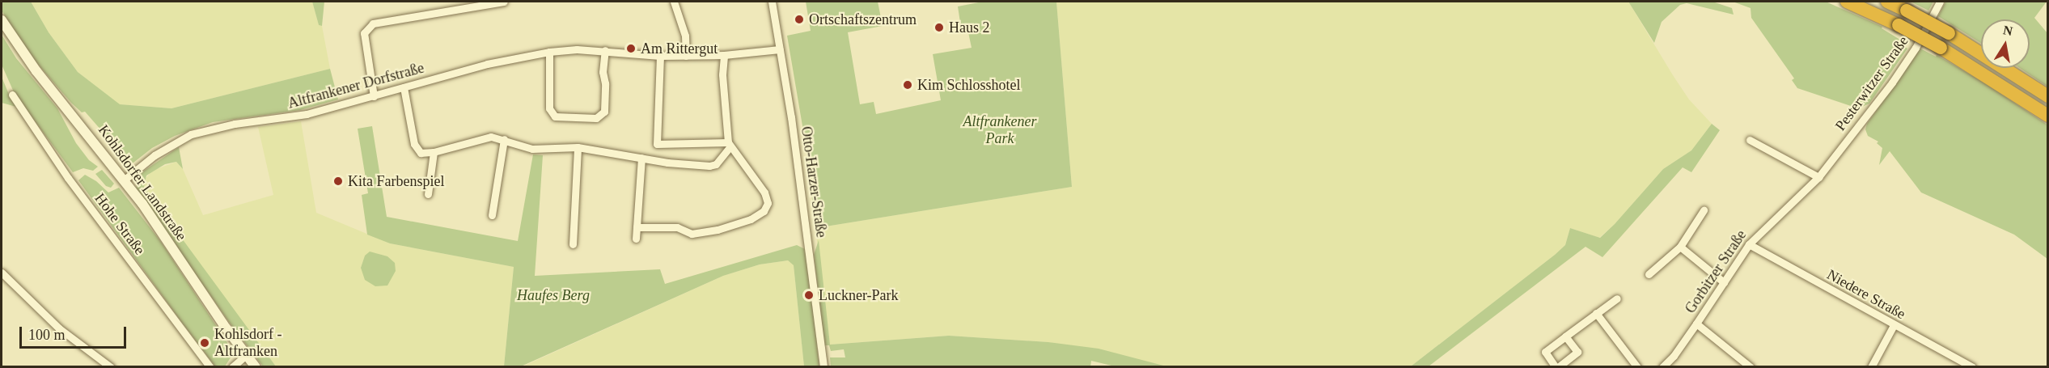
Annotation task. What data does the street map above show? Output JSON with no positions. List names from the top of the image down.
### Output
{
  "streets": {
    "street": [
      "Pesterwitzer Straße",
      "Altfrankener Dorfstraße",
      "Otto-Harzer-Straße",
      "Kohlsdorfer Landstraße",
      "Hohe Straße",
      "Gorbitzer Straße",
      "Niedere Straße"
    ]
  },
  "crossings": [
    ["Pesterwitzer Straße", "Gorbitzer Straße"],
    ["Altfrankener Dorfstraße", "Otto-Harzer-Straße"],
    ["Altfrankener Dorfstraße", "Kohlsdorfer Landstraße"],
    ["Gorbitzer Straße", "Niedere Straße"]
  ],
  "parks": ["Altfrankener Park", "Haufes Berg"],
  "places": [
    "Ortschaftszentrum",
    "Haus 2",
    "Am Rittergut",
    "Kim Schlosshotel",
    "Kita Farbenspiel",
    "Luckner-Park",
    "Kohlsdorf - Altfranken"
  ],
  "scale_bar": "100 m",
  "north": "top"
}
